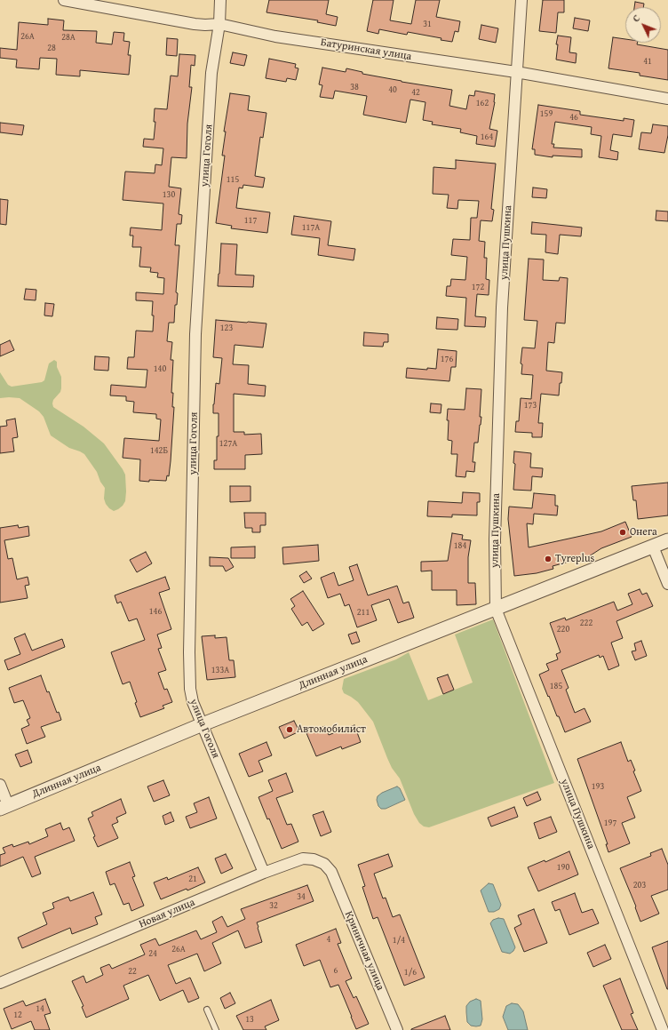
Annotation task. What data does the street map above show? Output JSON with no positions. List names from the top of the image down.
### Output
{
  "streets": {
    "street": [
      "Батуринская улица",
      "улица Гоголя",
      "улица Пушкина",
      "Длинная улица",
      "Новая улица",
      "Криничная улица"
    ]
  },
  "crossings": [
    ["Батуринская улица", "улица Гоголя"],
    ["Батуринская улица", "улица Пушкина"],
    ["улица Гоголя", "Длинная улица"],
    ["улица Гоголя", "Новая улица"],
    ["улица Пушкина", "Длинная улица"],
    ["Новая улица", "Криничная улица"]
  ],
  "places": ["Онега", "Tyreplus", "Автомобилист"],
  "house_numbers": [
    "31",
    "26А",
    "28А",
    "28",
    "41",
    "38",
    "40",
    "42",
    "162",
    "159",
    "46",
    "164",
    "115",
    "130",
    "117",
    "117А",
    "172",
    "123",
    "176",
    "140",
    "173",
    "127А",
    "142Б",
    "184",
    "146",
    "211",
    "222",
    "220",
    "133А",
    "185",
    "193",
    "197",
    "190",
    "21",
    "203",
    "34",
    "32",
    "4",
    "1/4",
    "26А",
    "24",
    "6",
    "22",
    "1/6",
    "14",
    "12",
    "13"
  ],
  "north": "top left"
}
